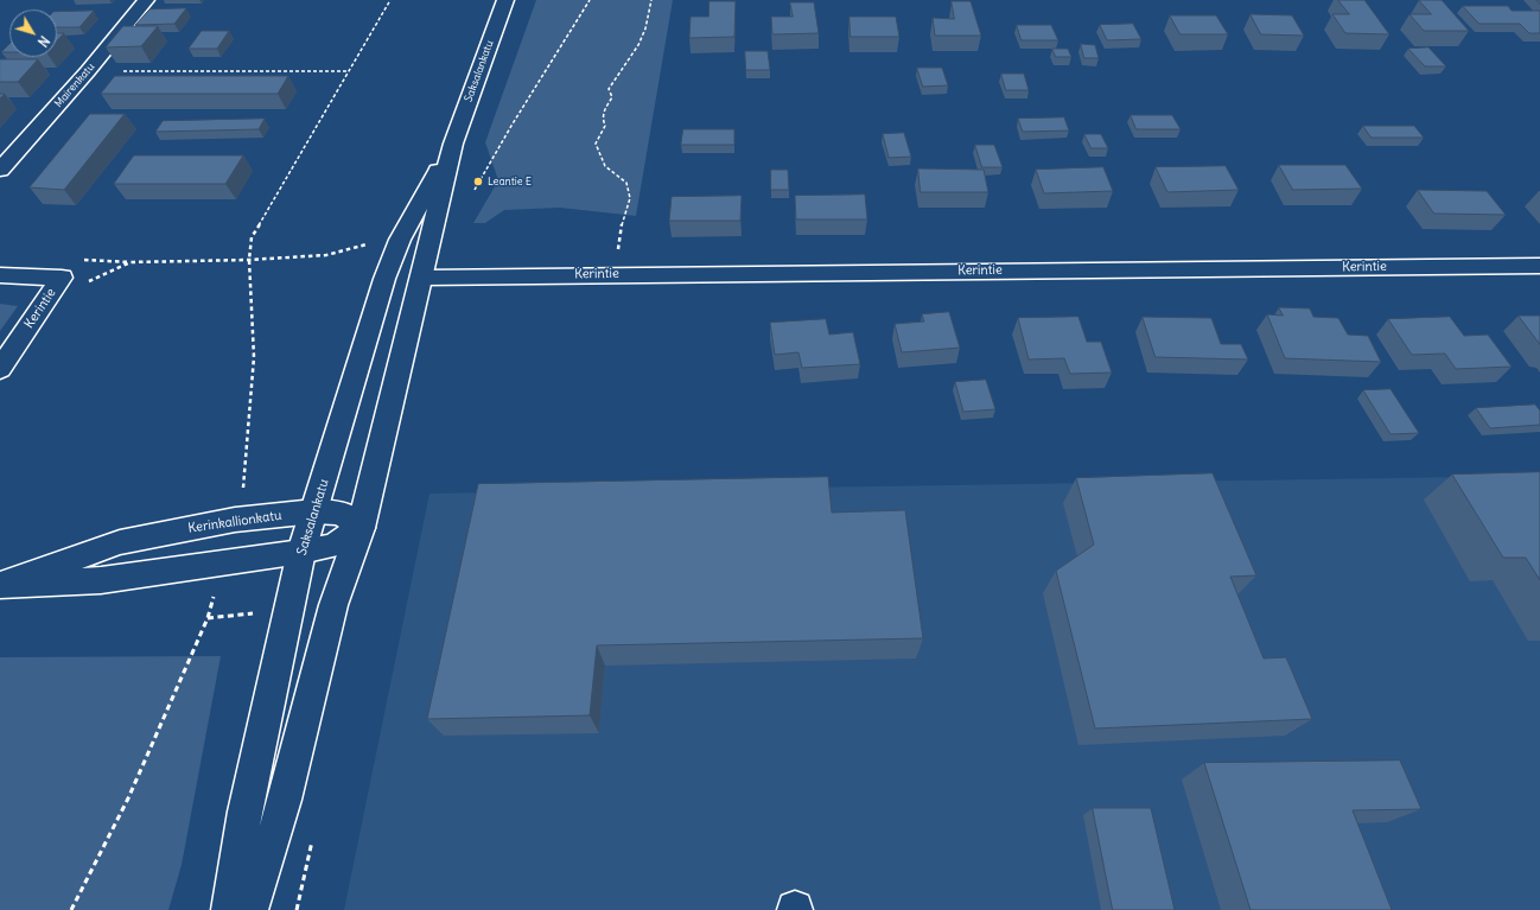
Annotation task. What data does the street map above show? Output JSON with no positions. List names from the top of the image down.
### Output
{
  "streets": {
    "street": [
      "Saksalankatu",
      "Mairenkatu",
      "Kerintie",
      "Kerinkallionkatu"
    ]
  },
  "crossings": [
    ["Saksalankatu", "Kerintie"],
    ["Saksalankatu", "Kerinkallionkatu"]
  ],
  "places": ["Leantie E"],
  "north": "bottom right"
}
